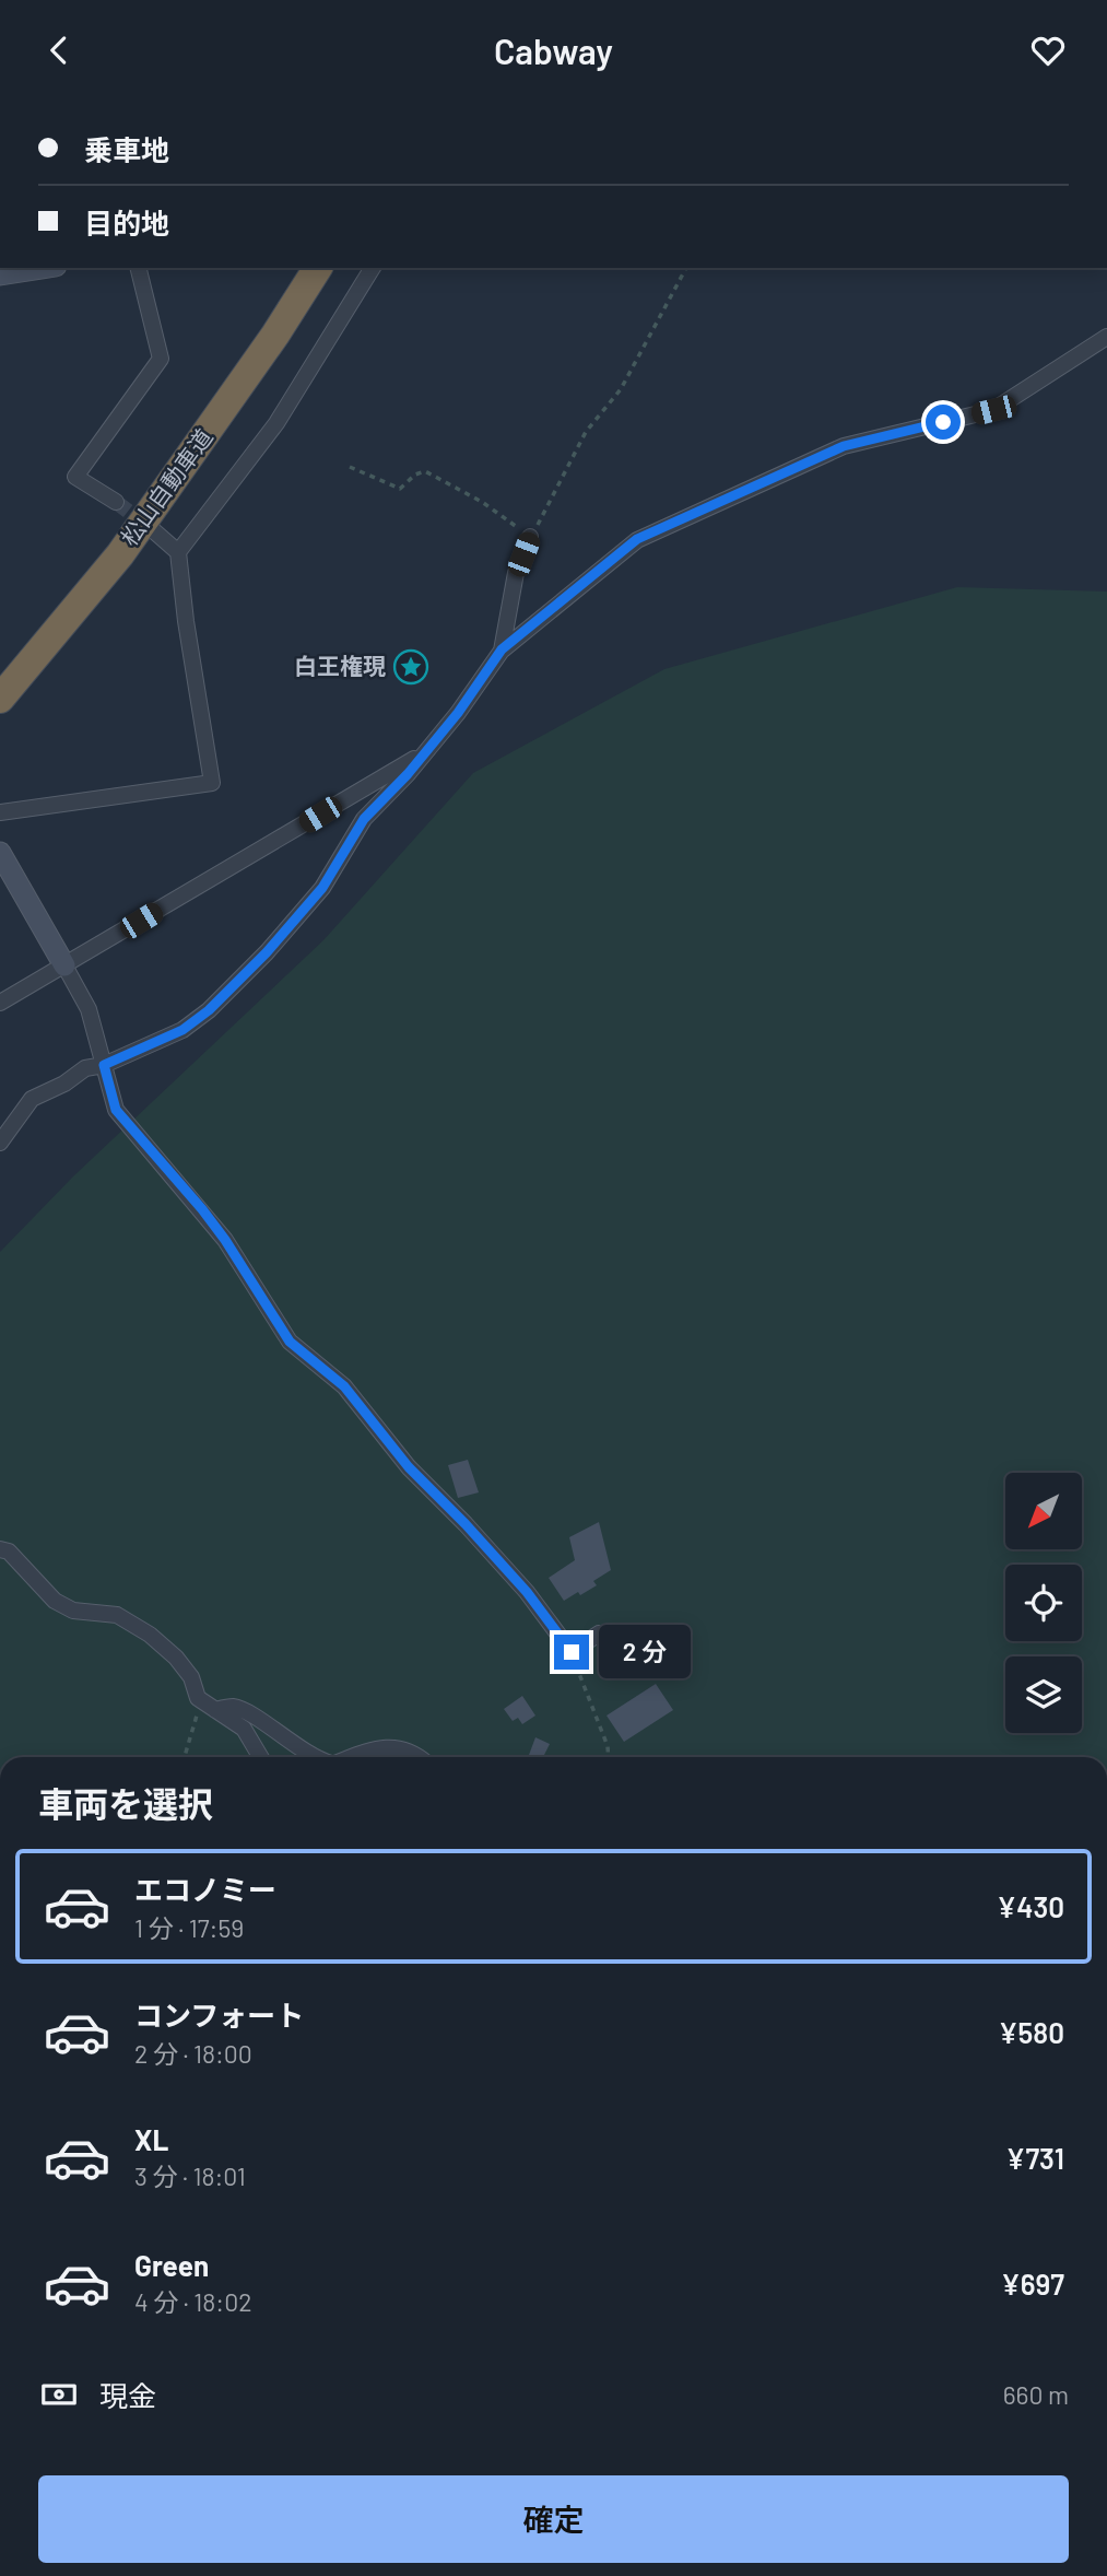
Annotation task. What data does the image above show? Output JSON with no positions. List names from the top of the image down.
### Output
{
  "streets": {
    "highway": ["松山自動車道"]
  },
  "places": {
    "place": ["白王権現"]
  },
  "north": "bottom left",
  "page": {
    "header": "Cabway",
    "banner": ["乗車地", "目的地"],
    "bubble": "2 分",
    "heading": "車両を選択",
    "list": [
      {
        "name": "エコノミー",
        "note": "1 分 · 17:59",
        "value": "¥430"
      },
      {
        "name": "コンフォート",
        "note": "2 分 · 18:00",
        "value": "¥580"
      },
      {
        "name": "XL",
        "note": "3 分 · 18:01",
        "value": "¥731"
      },
      {
        "name": "Green",
        "note": "4 分 · 18:02",
        "value": "¥697"
      }
    ],
    "pay": ["現金", "660 m"],
    "buttons": "確定"
  }
}
